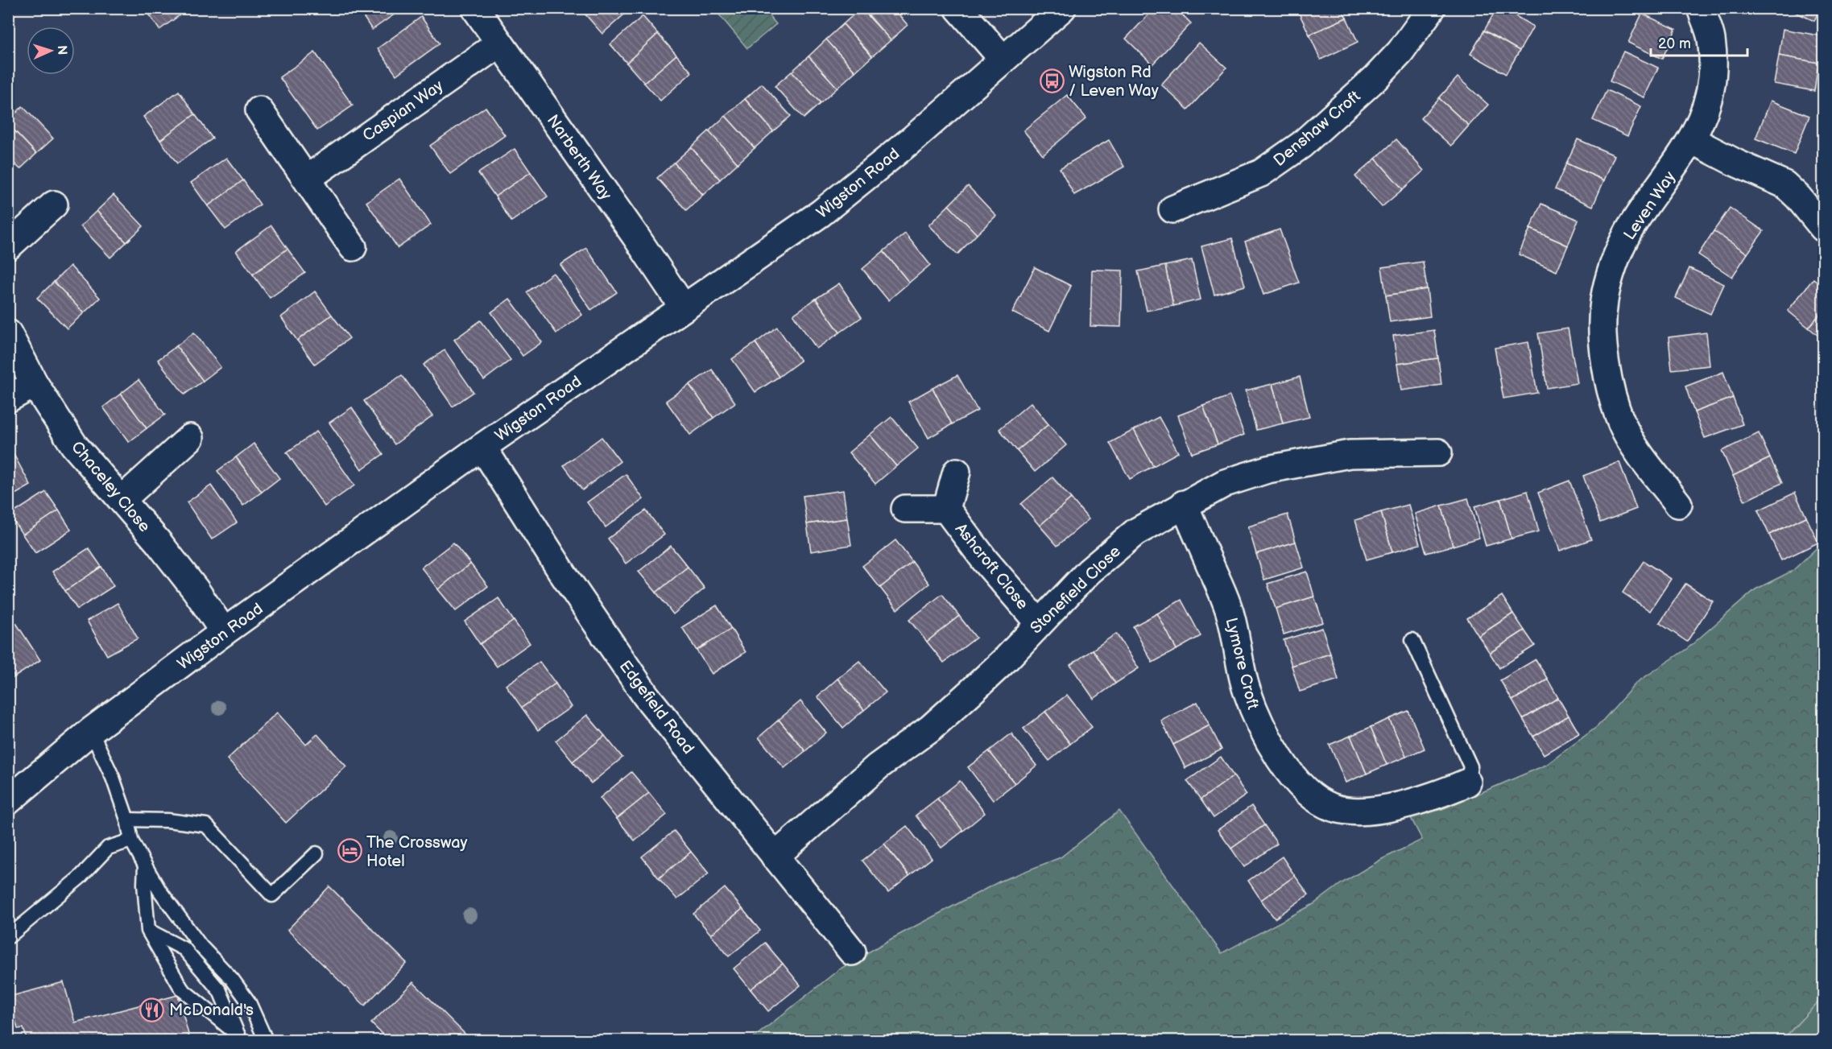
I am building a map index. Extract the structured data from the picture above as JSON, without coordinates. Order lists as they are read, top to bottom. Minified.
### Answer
{"streets":{"street":["Caspian Way","Denshaw Croft","Narberth Way","Wigston Road","Leven Way","Chaceley Close","Ashcroft Close","Stonefield Close","Lymore Croft","Edgefield Road"]},"crossings":[["Caspian Way","Narberth Way"],["Narberth Way","Wigston Road"],["Wigston Road","Chaceley Close"],["Wigston Road","Edgefield Road"],["Ashcroft Close","Stonefield Close"],["Stonefield Close","Lymore Croft"],["Stonefield Close","Edgefield Road"]],"places":{"bus stop":["Wigston Rd / Leven Way"],"hotel":["The Crossway Hotel"],"restaurant":["McDonald's"]},"scale_bar":"20 m","north":"right"}
